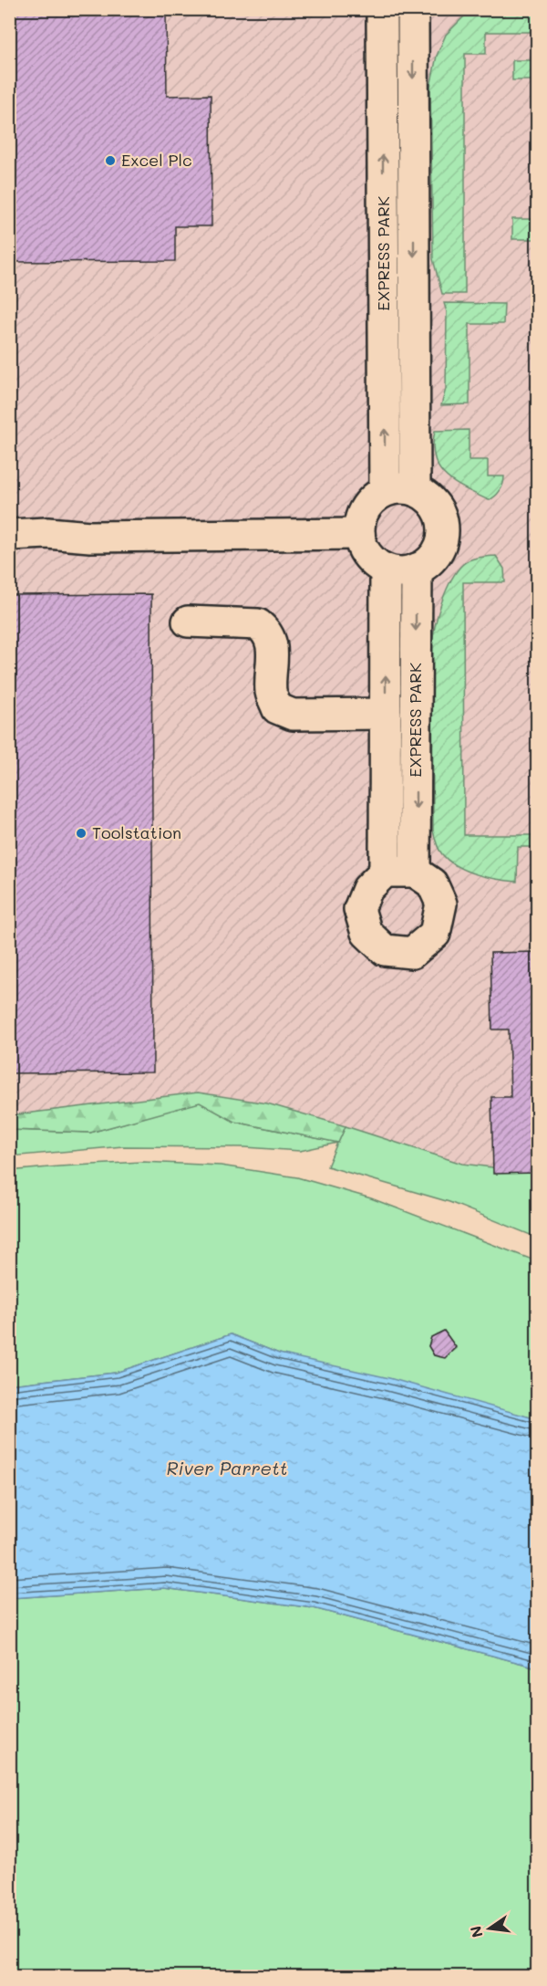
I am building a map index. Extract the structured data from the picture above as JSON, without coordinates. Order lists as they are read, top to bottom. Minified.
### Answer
{"streets":{"street":["EXPRESS PARK"]},"water":["River Parrett"],"places":["Excel Plc","Toolstation"],"north":"left"}
